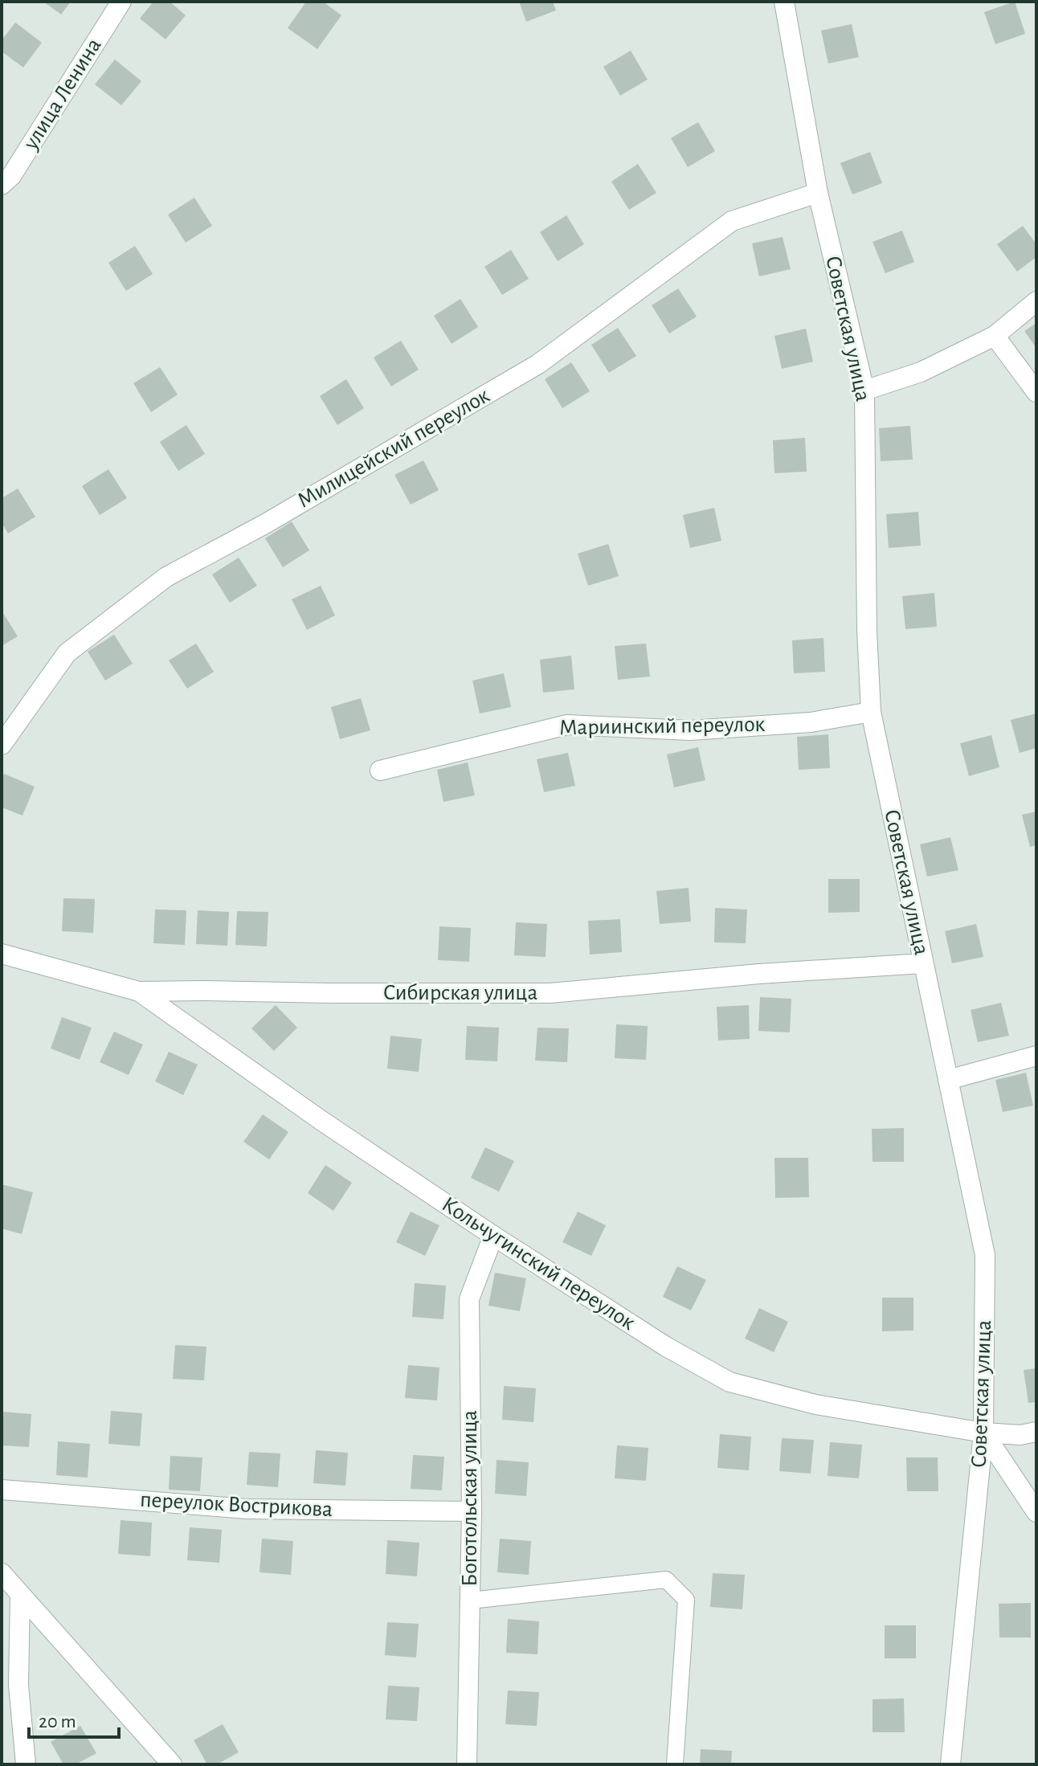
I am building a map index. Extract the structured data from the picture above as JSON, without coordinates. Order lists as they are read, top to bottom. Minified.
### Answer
{"streets":{"street":["улица Ленина","Советская улица","Милицейский переулок","Мариинский переулок","Сибирская улица","Кольчугинский переулок","Боготольская улица","переулок Вострикова"]},"crossings":[["Советская улица","Милицейский переулок"],["Советская улица","Мариинский переулок"],["Советская улица","Сибирская улица"],["Советская улица","Кольчугинский переулок"],["Сибирская улица","Кольчугинский переулок"],["Кольчугинский переулок","Боготольская улица"],["Боготольская улица","переулок Вострикова"]],"scale_bar":"20 m"}
